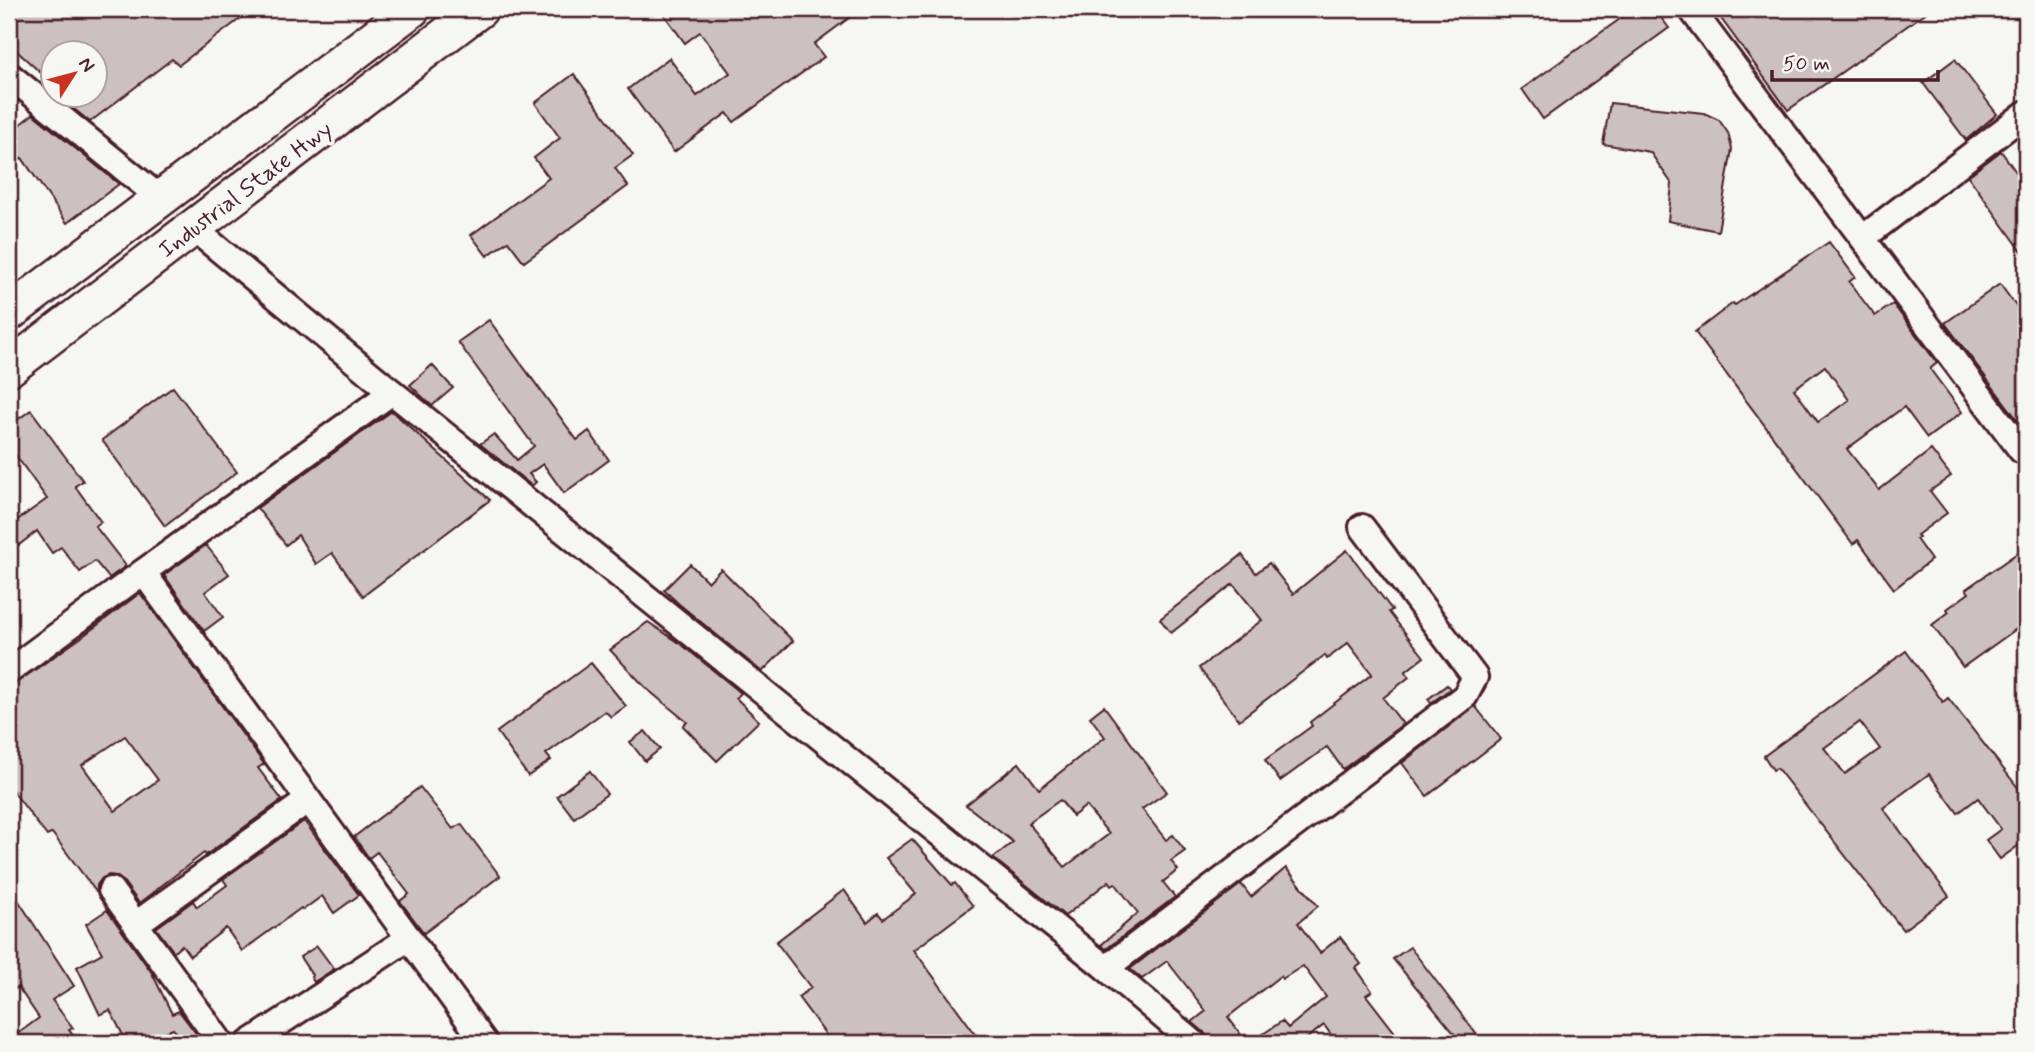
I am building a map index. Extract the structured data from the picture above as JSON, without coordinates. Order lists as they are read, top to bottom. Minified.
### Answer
{"streets":{"main road":["Industrial State Hwy"]},"scale_bar":"50 m","north":"top right"}
